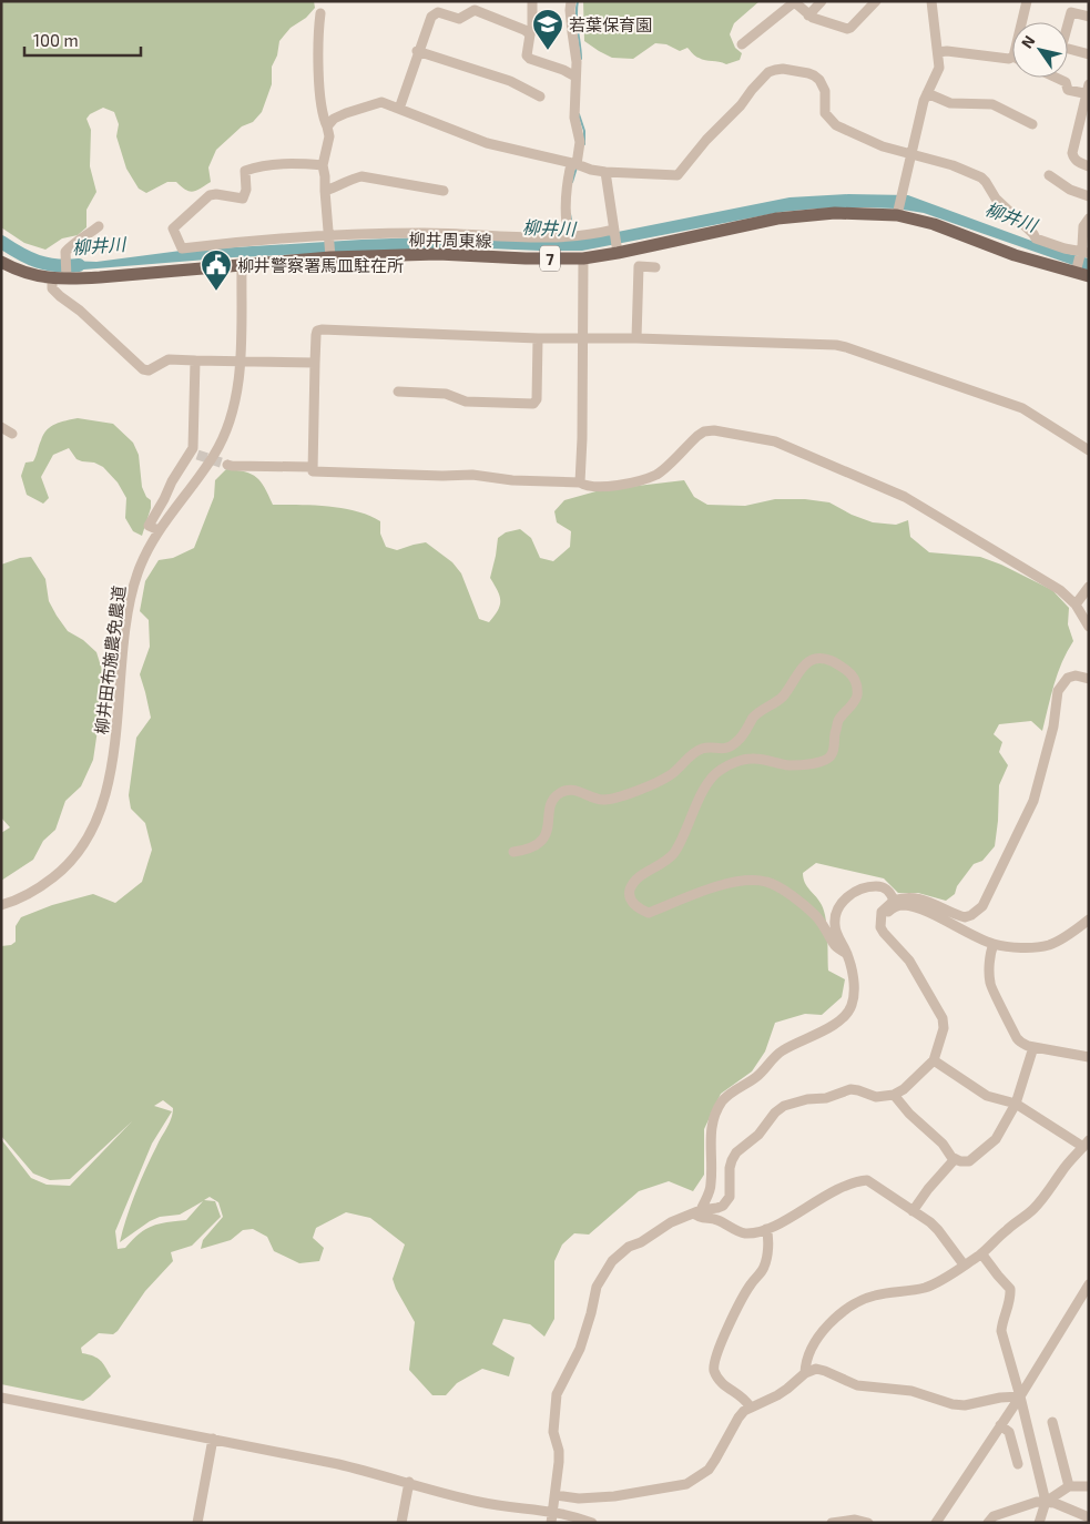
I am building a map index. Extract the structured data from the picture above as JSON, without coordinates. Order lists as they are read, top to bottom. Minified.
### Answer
{"streets":{"main road":["柳井周東線","7"],"street":["柳井田布施農免農道"]},"crossings":[["柳井周東線","柳井田布施農免農道"]],"water":["柳井川"],"places":{"school or university":["若葉保育園"],"public building":["柳井警察署馬皿駐在所"]},"scale_bar":"100 m","north":"top left"}
